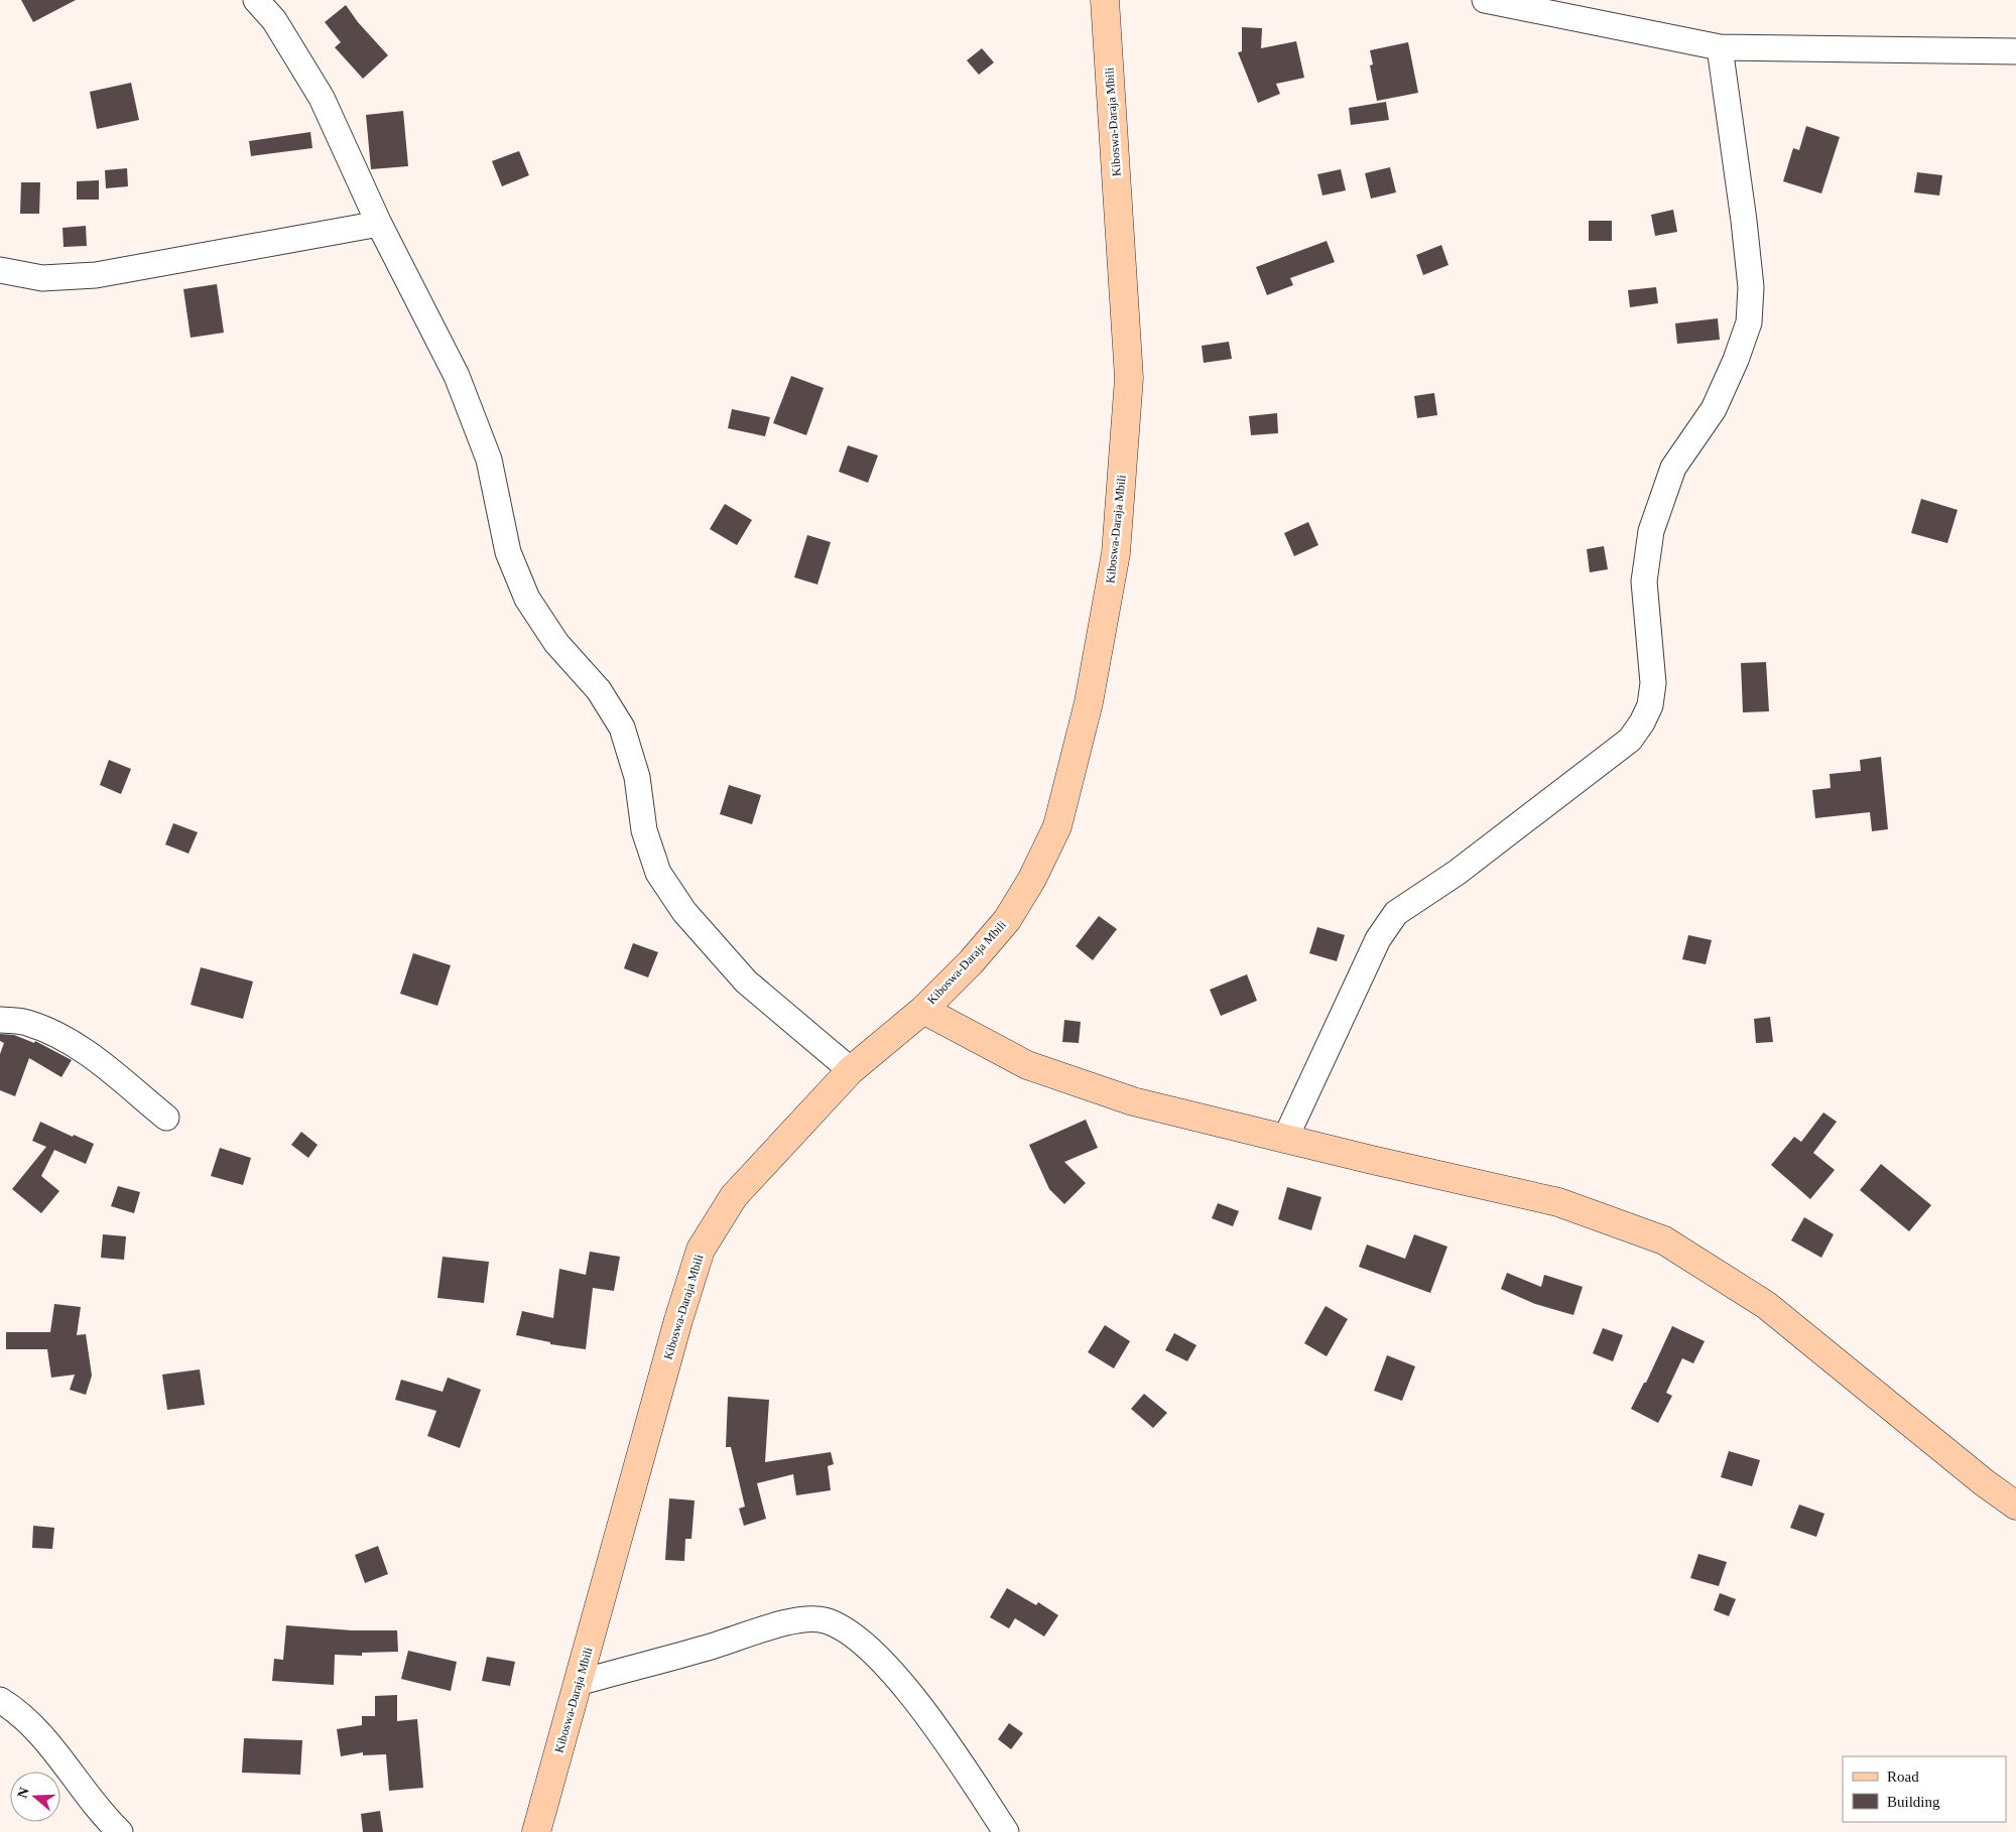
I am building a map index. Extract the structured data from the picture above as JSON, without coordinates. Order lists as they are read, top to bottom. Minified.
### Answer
{"streets":{"main road":["Kiboswa-Daraja Mbili"]},"legend":["Road","Building"],"north":"left"}
